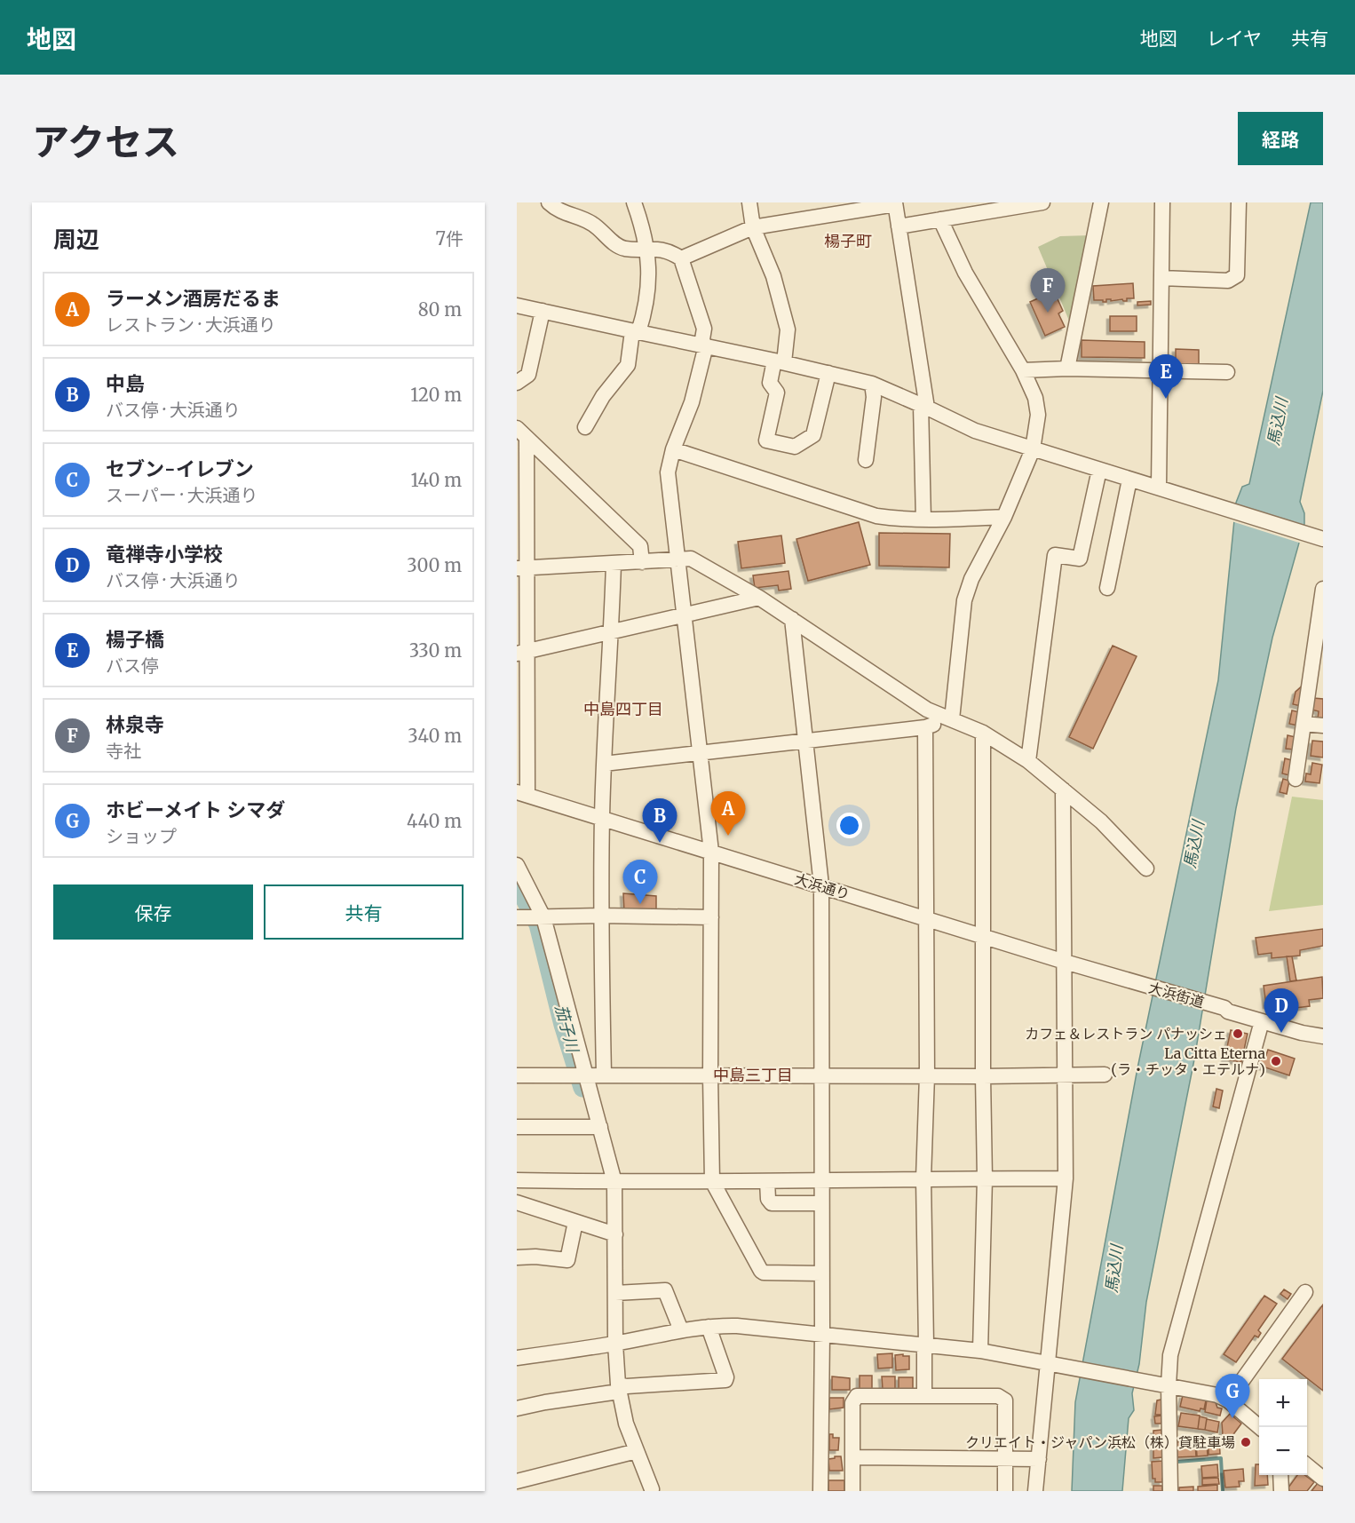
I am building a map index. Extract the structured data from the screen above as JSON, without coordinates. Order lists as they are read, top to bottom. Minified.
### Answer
{"streets":{"street":["大浜通り","大浜街道"]},"crossings":[["大浜通り","大浜街道"]],"districts":["楊子町","中島四丁目","中島三丁目"],"water":["馬込川","茄子川"],"places":["カフェ＆レストラン パナッシェ","La Citta Eterna (ラ・チッタ・エテルナ)","クリエイト・ジャパン浜松（株）貸駐車場"],"page":{"header":"地図","nav":["地図","レイヤ","共有"],"title":"アクセス","buttons":["経路",["保存","共有"]],"heading":["周辺","7件"],"pins":["F","E","A","B","C","D","G"],"list":[{"mark":"A","name":"ラーメン酒房だるま","note":"レストラン · 大浜通り","value":"80 m"},{"mark":"B","name":"中島","note":"バス停 · 大浜通り","value":"120 m"},{"mark":"C","name":"セブン-イレブン","note":"スーパー · 大浜通り","value":"140 m"},{"mark":"D","name":"竜禅寺小学校","note":"バス停 · 大浜通り","value":"300 m"},{"mark":"E","name":"楊子橋","note":"バス停","value":"330 m"},{"mark":"F","name":"林泉寺","note":"寺社","value":"340 m"},{"mark":"G","name":"ホビーメイト シマダ","note":"ショップ","value":"440 m"}],"map_buttons":["+","−"]}}
